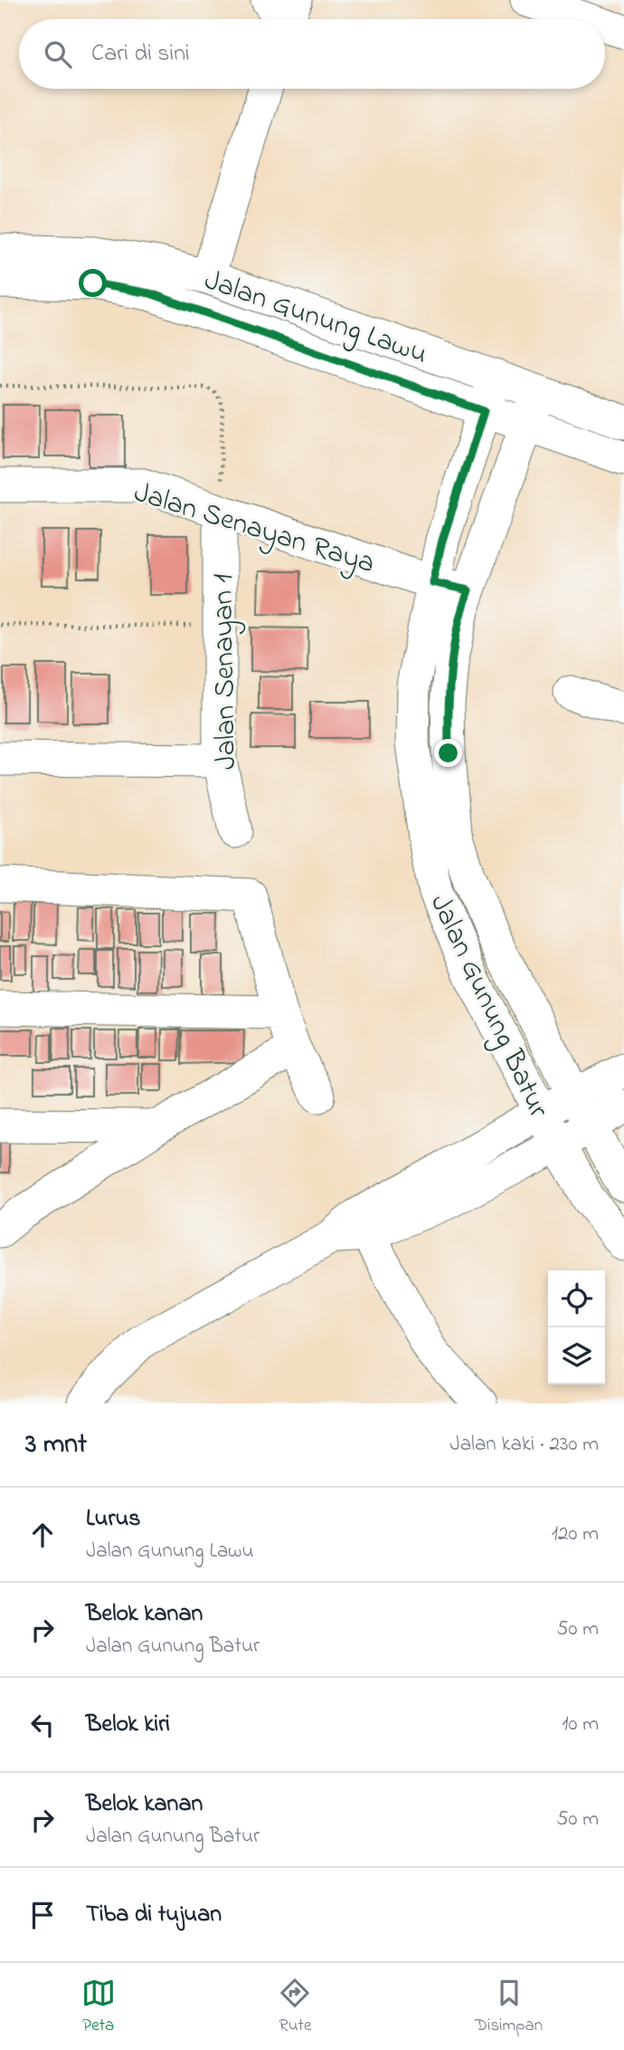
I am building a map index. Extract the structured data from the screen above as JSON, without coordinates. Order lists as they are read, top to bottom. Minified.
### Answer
{"streets":{"street":["Jalan Gunung Lawu","Jalan Senayan Raya","Jalan Senayan 1","Jalan Gunung Batur"]},"crossings":[["Jalan Gunung Lawu","Jalan Gunung Batur"],["Jalan Senayan Raya","Jalan Senayan 1"],["Jalan Senayan Raya","Jalan Gunung Batur"]],"page":{"search":"Cari di sini","heading":["3 mnt","Jalan kaki · 230 m"],"list":[["Lurus","Jalan Gunung Lawu","120 m"],["Belok kanan","Jalan Gunung Batur","50 m"],["Belok kiri","10 m"],["Belok kanan","Jalan Gunung Batur","50 m"],"Tiba di tujuan"],"nav":["Peta","Rute","Disimpan"]}}
